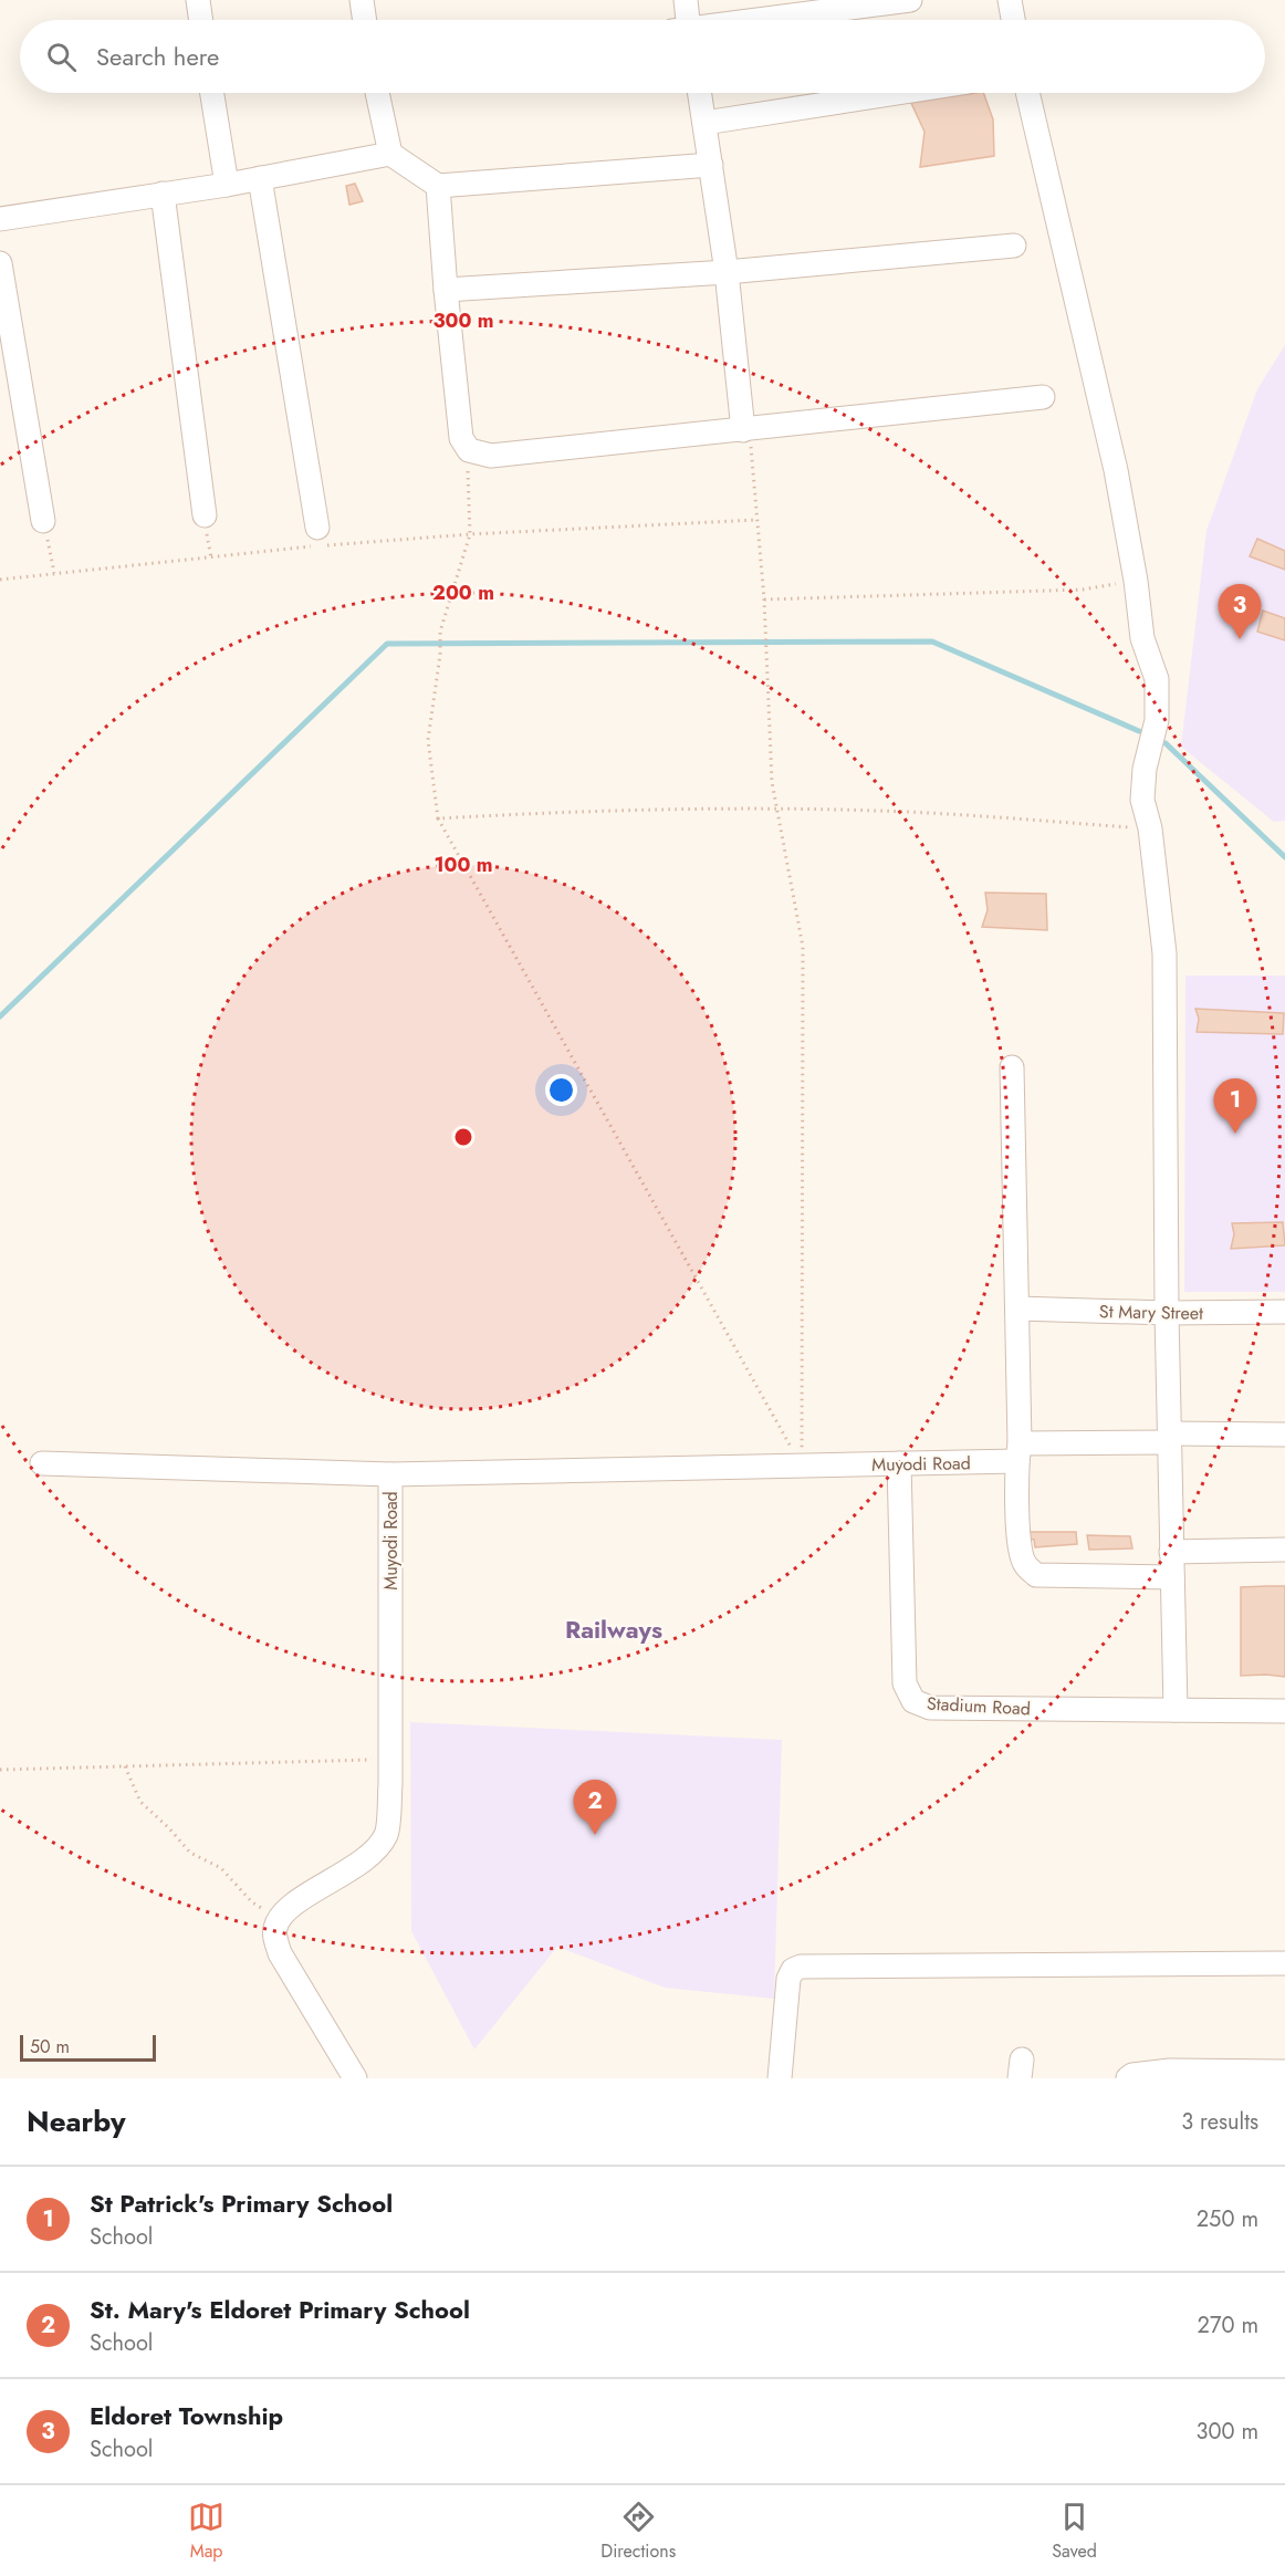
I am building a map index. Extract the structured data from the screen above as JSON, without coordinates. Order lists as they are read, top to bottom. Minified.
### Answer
{"streets":{"street":["St Mary Street","Muyodi Road","Stadium Road"]},"crossings":[["Muyodi Road","Stadium Road"]],"districts":["Railways"],"scale_bar":"50 m","page":{"search":"Search here","pins":["3","1","2"],"scale":"50 m","heading":["Nearby","3 results"],"list":[{"mark":"1","name":"St Patrick's Primary School","note":"School","value":"250 m"},{"mark":"2","name":"St. Mary's Eldoret Primary School","note":"School","value":"270 m"},{"mark":"3","name":"Eldoret Township","note":"School","value":"300 m"}],"nav":["Map","Directions","Saved"]},"rings":["300 m","200 m","100 m"]}
